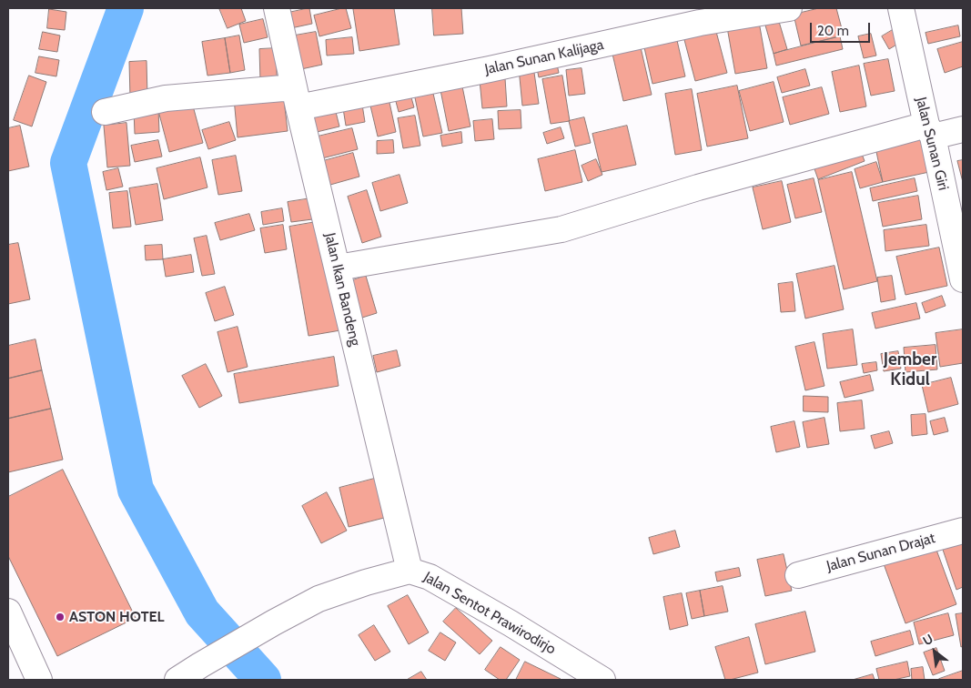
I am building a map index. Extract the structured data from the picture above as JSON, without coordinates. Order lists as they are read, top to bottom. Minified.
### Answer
{"streets":{"street":["Jalan Sunan Kalijaga","Jalan Sunan Giri","Jalan Ikan Bandeng","Jalan Sunan Drajat","Jalan Sentot Prawirodirjo"]},"crossings":[["Jalan Sunan Kalijaga","Jalan Ikan Bandeng"],["Jalan Ikan Bandeng","Jalan Sentot Prawirodirjo"]],"districts":["Jember Kidul"],"places":["ASTON HOTEL"],"scale_bar":"20 m","north":"top left"}
